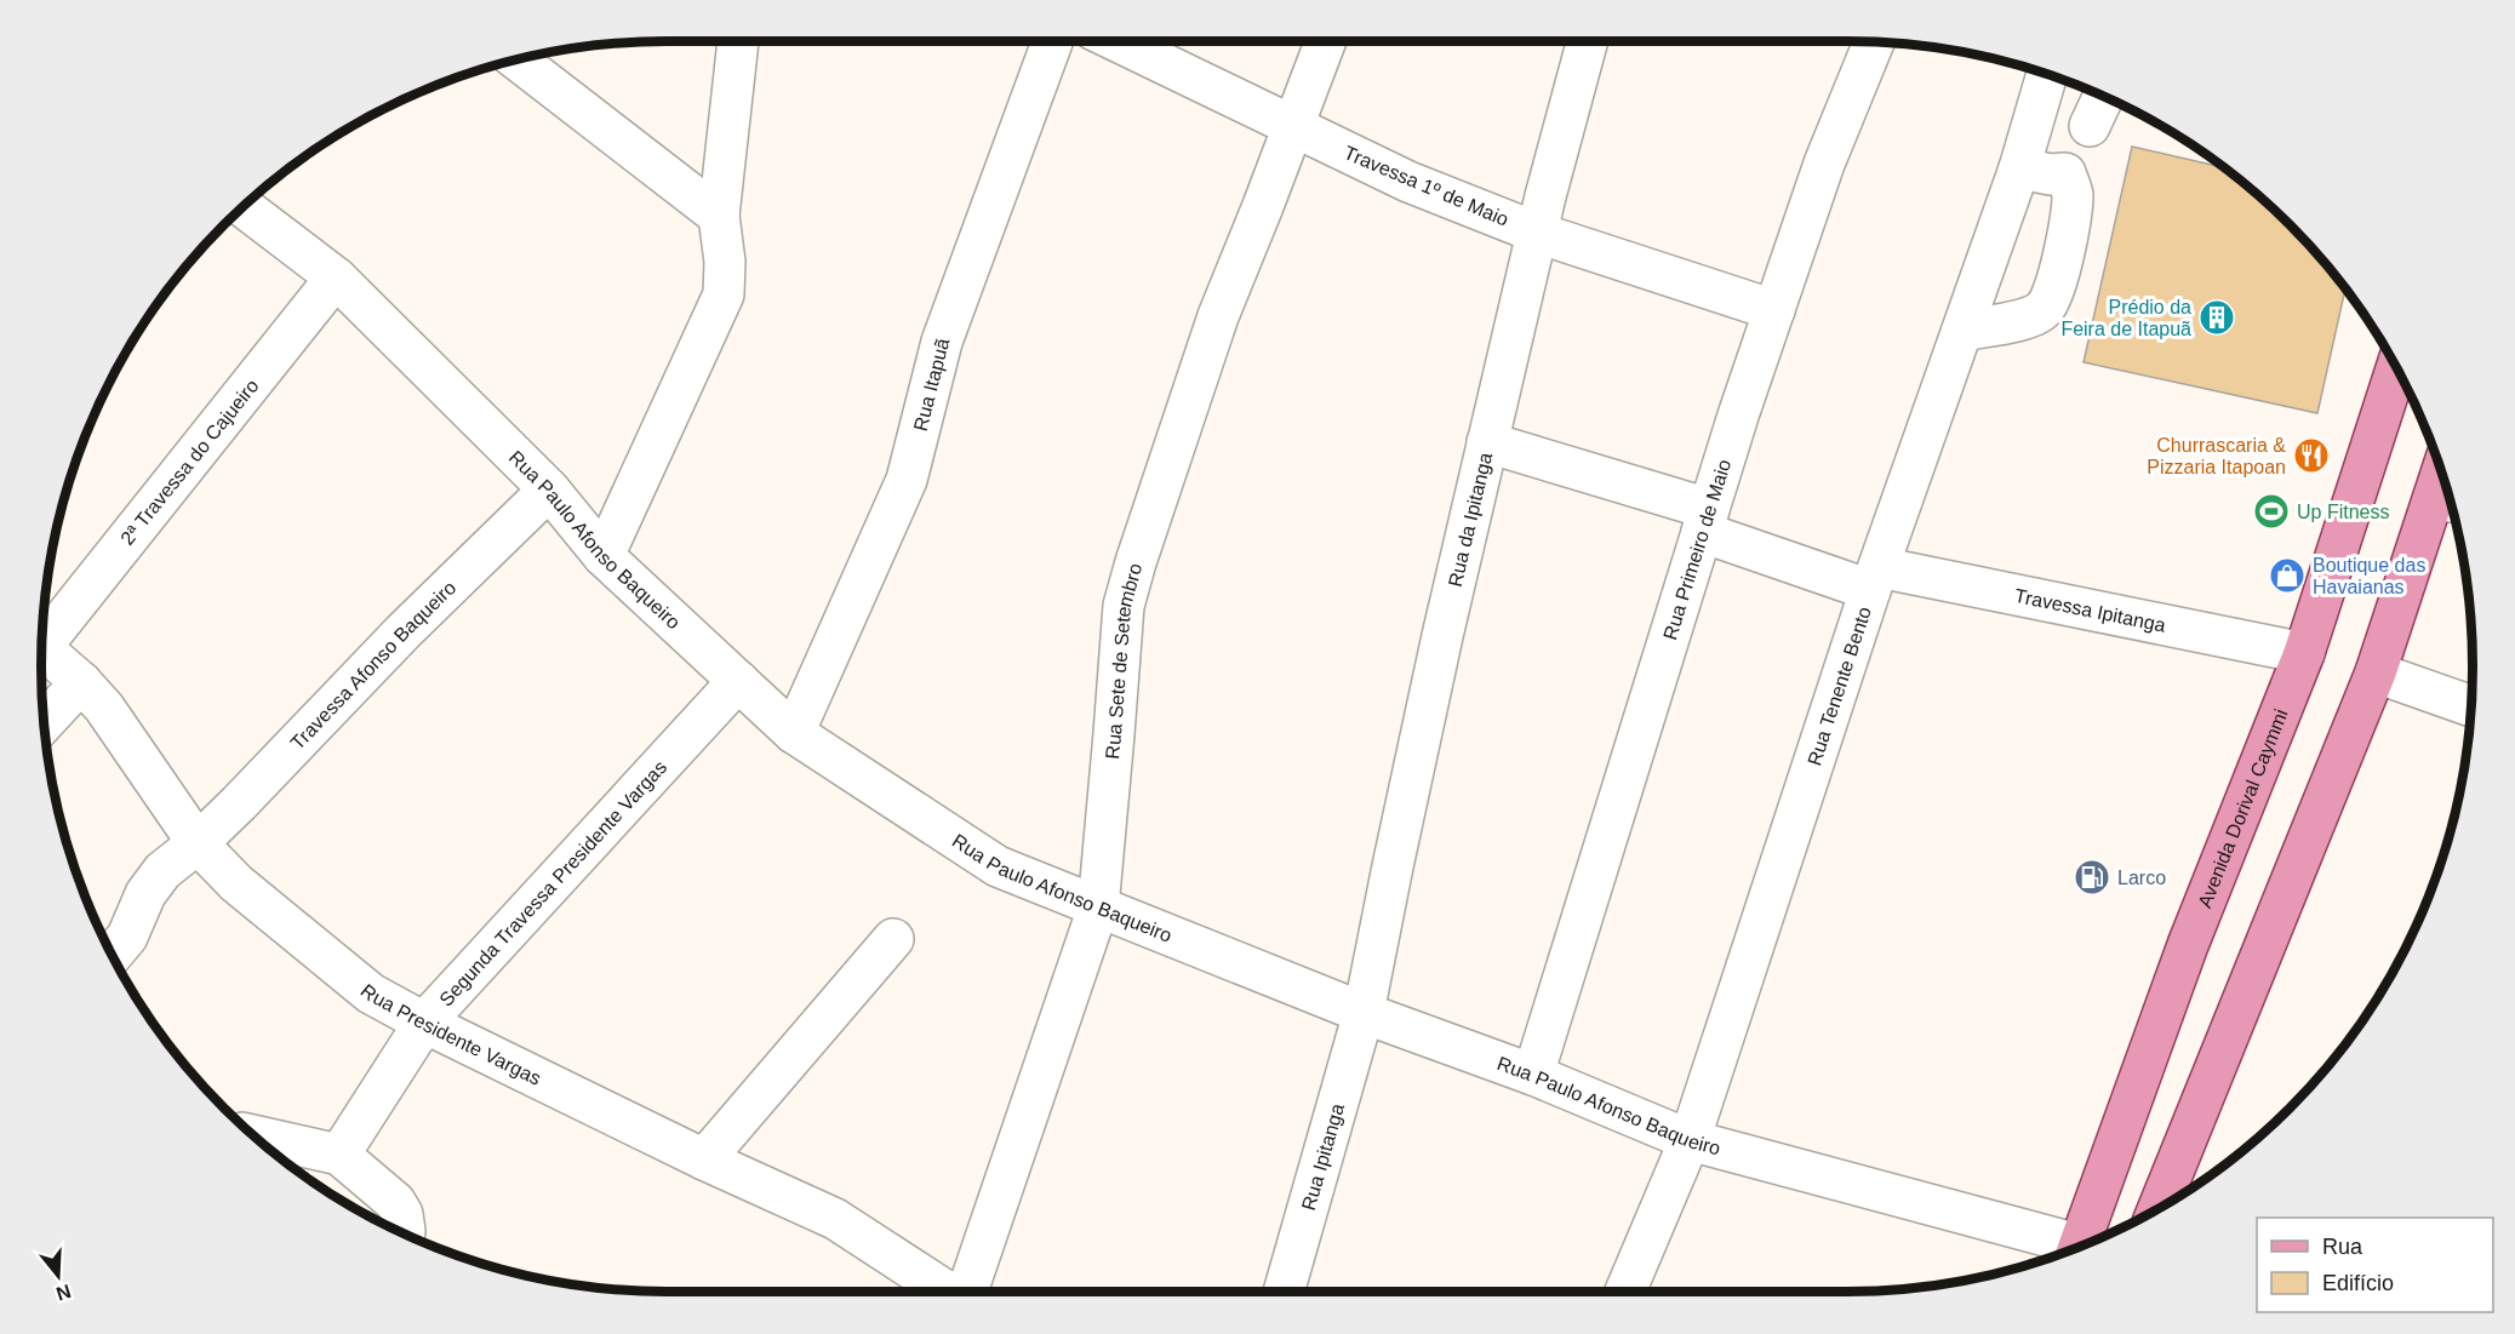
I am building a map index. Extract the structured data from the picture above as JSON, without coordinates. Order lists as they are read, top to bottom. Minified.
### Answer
{"streets":{"main road":["Avenida Dorival Caymmi"],"street":["Travessa 1º de Maio","Rua Itapuã","2ª Travessa do Cajueiro","Rua da Ipitanga","Rua Paulo Afonso Baqueiro","Rua Primeiro de Maio","Travessa Ipitanga","Rua Sete de Setembro","Travessa Afonso Baqueiro","Rua Tenente Bento","Segunda Travessa Presidente Vargas","Rua Presidente Vargas","Rua Ipitanga"]},"crossings":[["Travessa 1º de Maio","Rua da Ipitanga"],["Travessa 1º de Maio","Rua Primeiro de Maio"],["Travessa 1º de Maio","Rua Sete de Setembro"],["Rua Itapuã","Rua Paulo Afonso Baqueiro"],["2ª Travessa do Cajueiro","Rua Paulo Afonso Baqueiro"],["Rua da Ipitanga","Rua Paulo Afonso Baqueiro"],["Rua da Ipitanga","Travessa Ipitanga"],["Rua da Ipitanga","Rua Ipitanga"],["Rua Paulo Afonso Baqueiro","Rua Primeiro de Maio"],["Rua Paulo Afonso Baqueiro","Rua Sete de Setembro"],["Rua Paulo Afonso Baqueiro","Travessa Afonso Baqueiro"],["Rua Paulo Afonso Baqueiro","Rua Tenente Bento"],["Rua Paulo Afonso Baqueiro","Segunda Travessa Presidente Vargas"],["Rua Paulo Afonso Baqueiro","Rua Ipitanga"],["Rua Primeiro de Maio","Travessa Ipitanga"],["Travessa Ipitanga","Rua Tenente Bento"],["Travessa Ipitanga","Avenida Dorival Caymmi"],["Travessa Afonso Baqueiro","Rua Presidente Vargas"],["Segunda Travessa Presidente Vargas","Rua Presidente Vargas"]],"places":{"building":["Prédio da Feira de Itapuã"],"restaurant":["Churrascaria & Pizzaria Itapoan"],"sports":["Up Fitness"],"shop":["Boutique das Havaianas"],"fuel station":["Larco"]},"legend":["Rua","Edifício"],"north":"bottom"}
